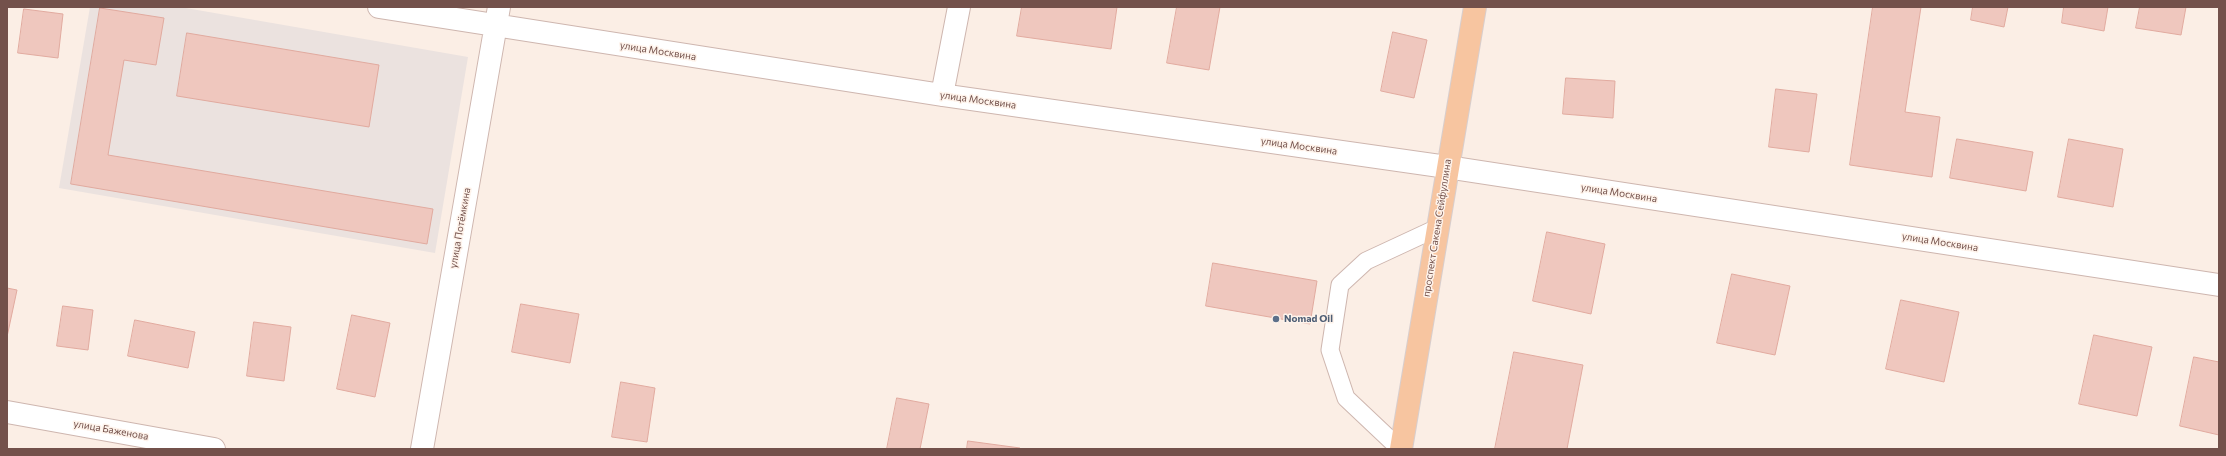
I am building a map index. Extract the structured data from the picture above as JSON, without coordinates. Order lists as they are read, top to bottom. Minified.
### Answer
{"streets":{"main road":["проспект Сакена Сейфуллина"],"street":["улица Москвина","улица Потёмкина","улица Баженова"]},"crossings":[["улица Москвина","улица Потёмкина"],["улица Москвина","проспект Сакена Сейфуллина"]],"places":["Nomad Oil"]}
